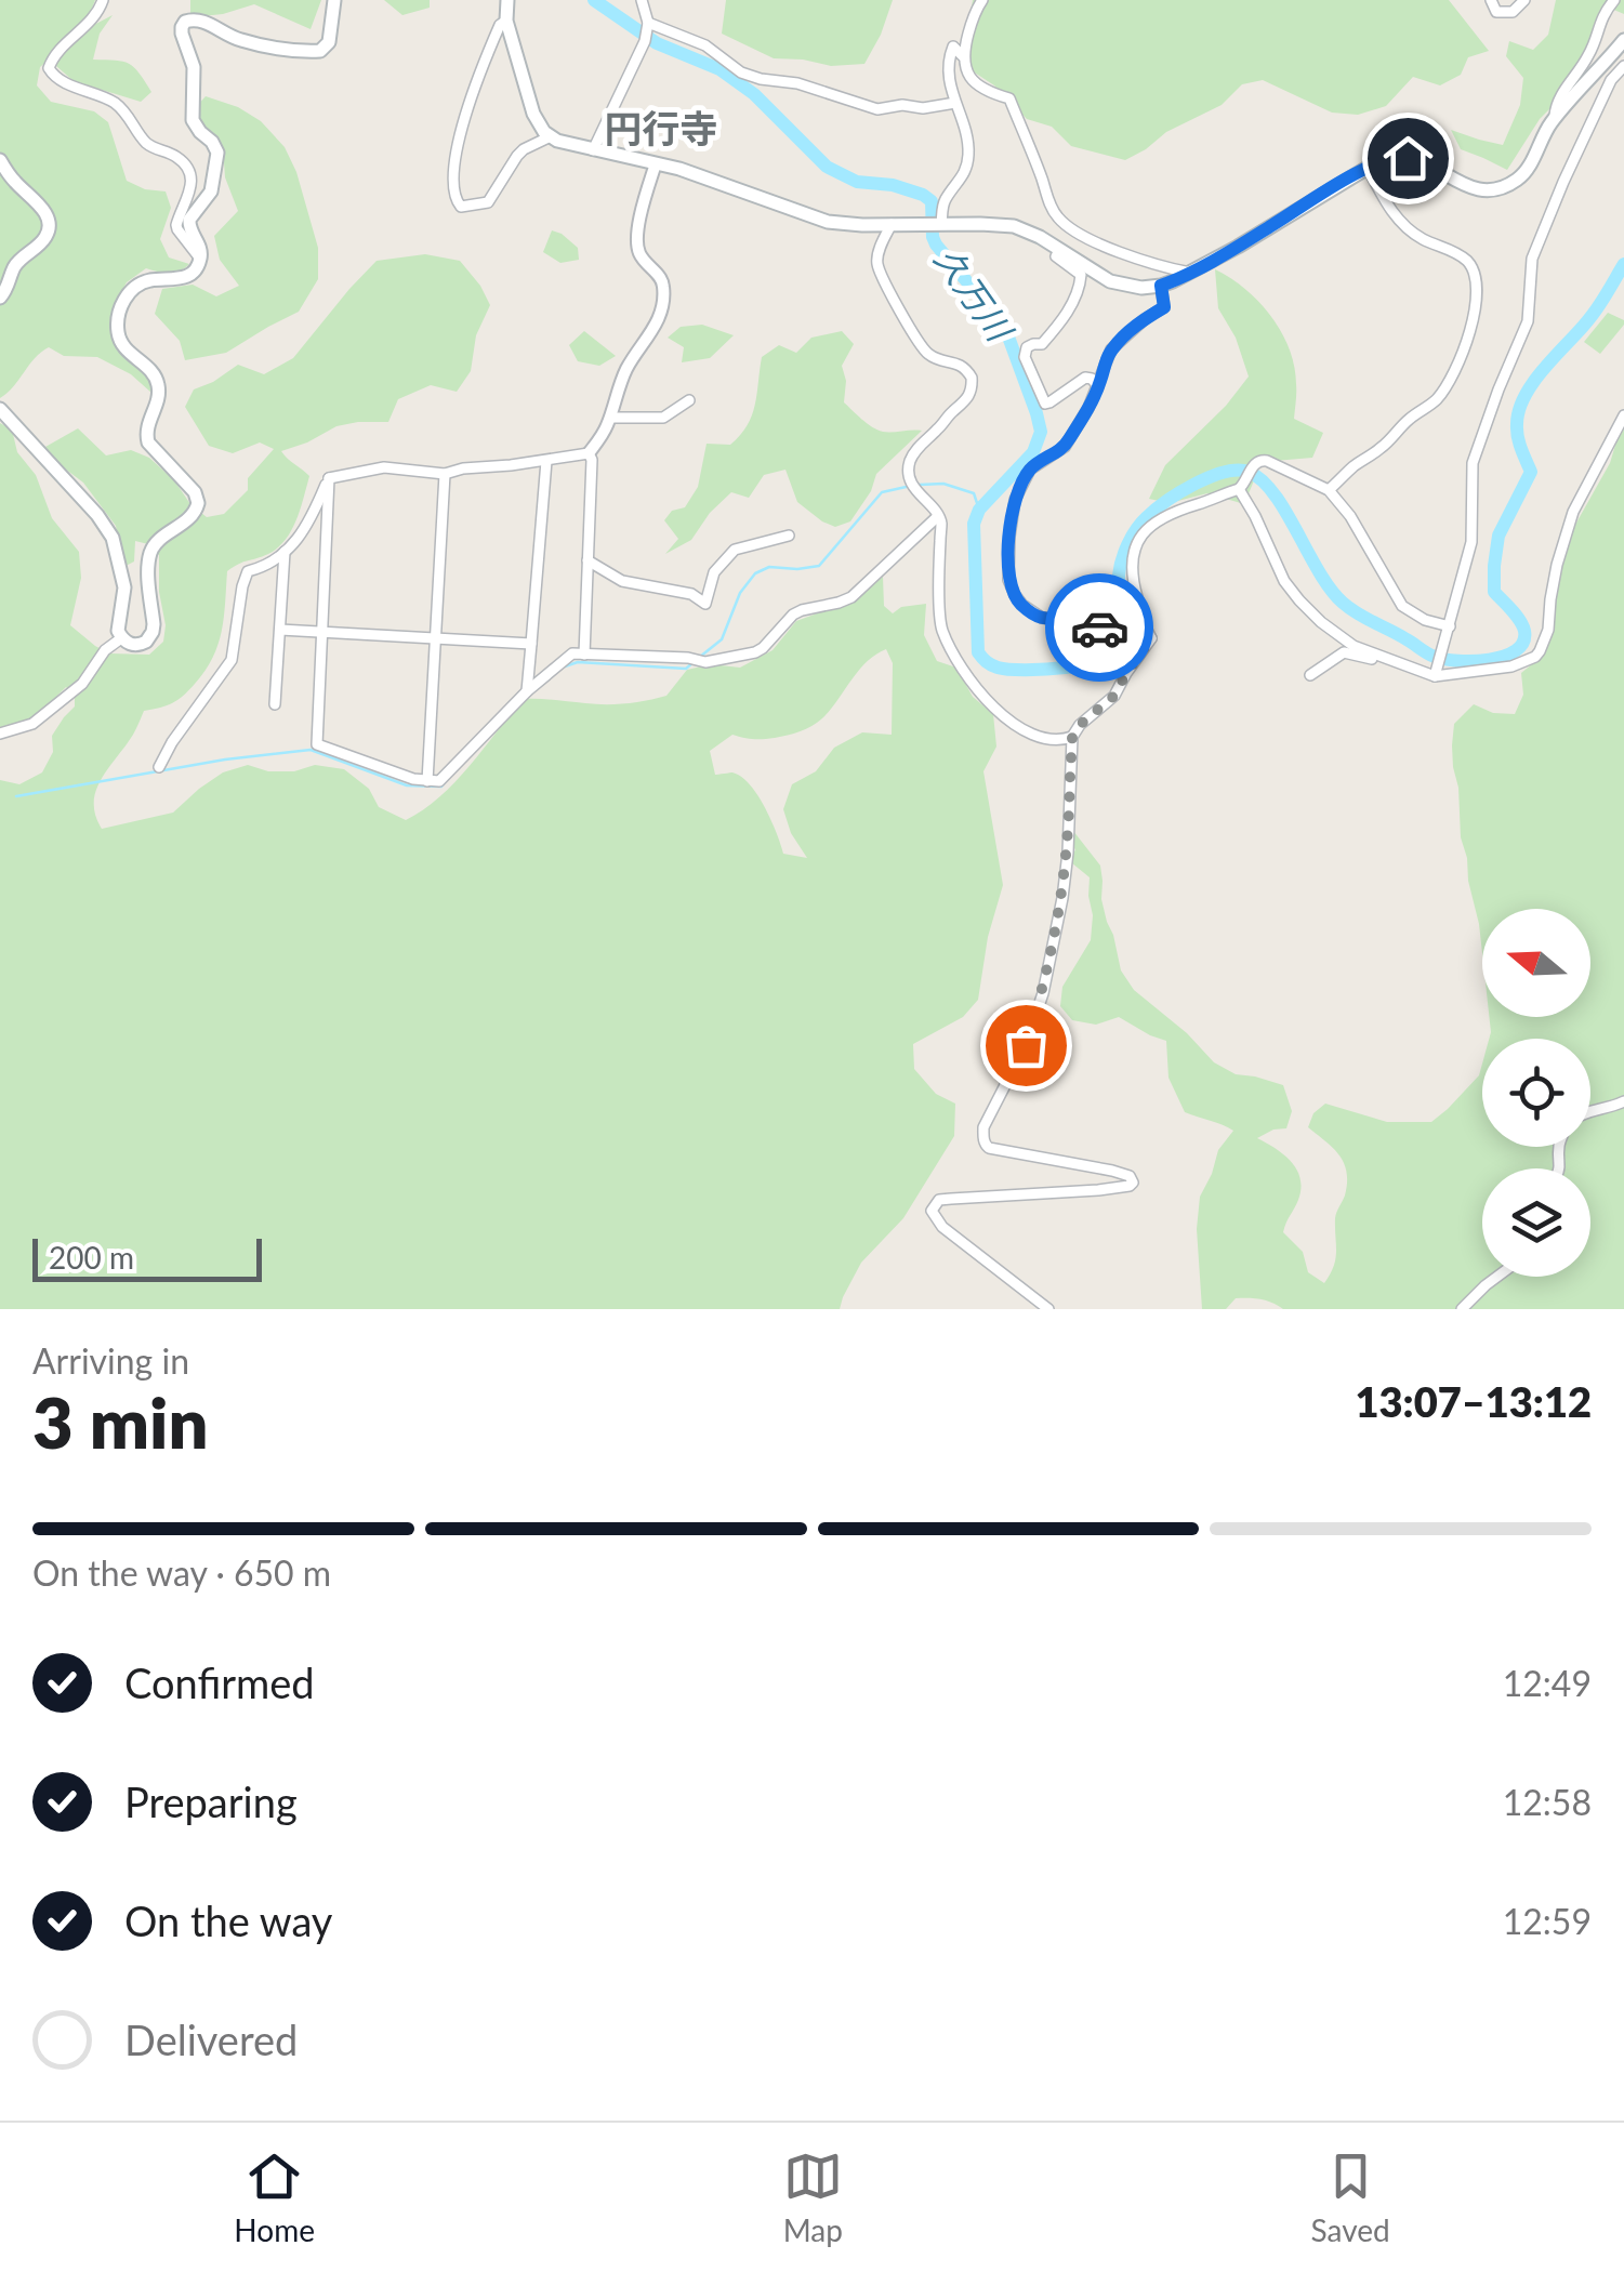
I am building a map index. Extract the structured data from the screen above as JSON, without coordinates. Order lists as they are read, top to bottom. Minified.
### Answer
{"districts":["円行寺"],"water":["久万川"],"scale_bar":"200 m","north":"left","page":{"scale":"200 m","heading":["3 min","Arriving in","13:07–13:12"],"bar":"On the way · 650 m","list":[["Confirmed","12:49"],["Preparing","12:58"],["On the way","12:59"],"Delivered"],"tabs":["Home","Map","Saved"]}}
